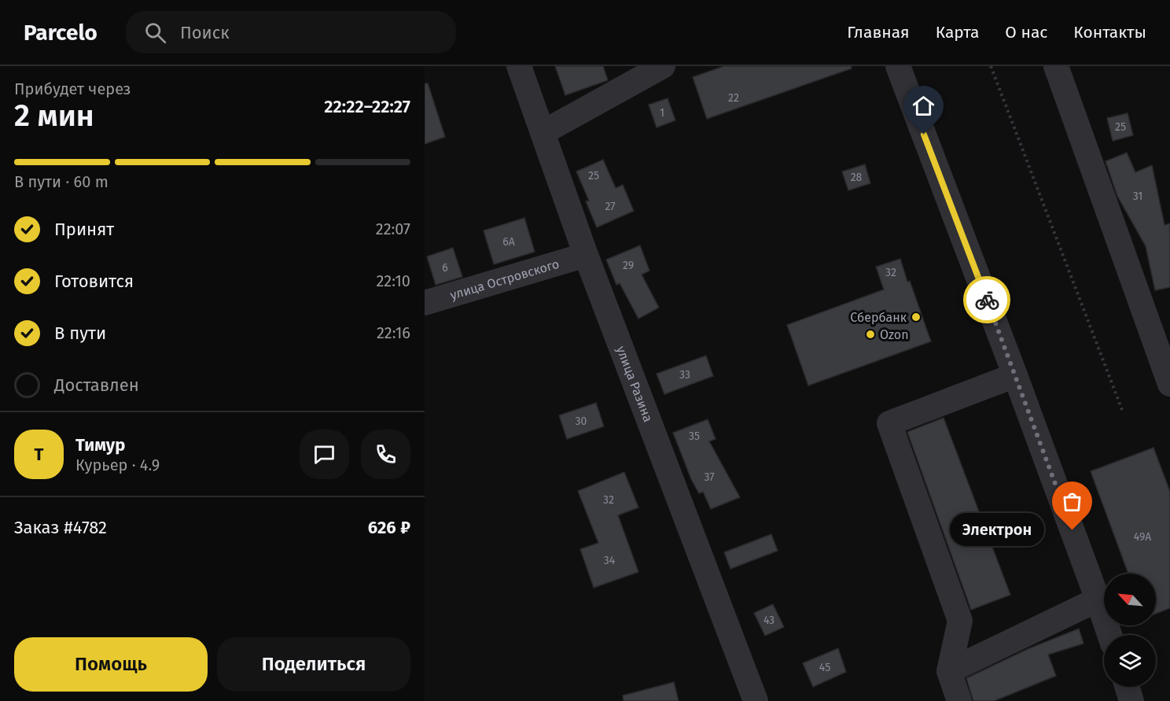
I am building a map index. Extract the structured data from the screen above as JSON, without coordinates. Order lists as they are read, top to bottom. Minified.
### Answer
{"streets":{"street":["улица Островского","улица Разина"]},"crossings":[["улица Островского","улица Разина"]],"places":["Сбербанк","Ozon","Электрон"],"house_numbers":["22","1","25","25","28","31","27","6А","29","6","32","33","30","35","37","32","49А","34","43","45"],"north":"top left","page":{"header":"Parcelo","search":"Поиск","nav":["Главная","Карта","О нас","Контакты"],"heading":["2 мин","Прибудет через","22:22–22:27"],"panel":["Тимур","Курьер · 4.9","Заказ #4782","626 ₽"],"bar":"В пути · 60 m","list":[["Принят","22:07"],["Готовится","22:10"],["В пути","22:16"],"Доставлен"],"round":"Т","bubble":"Электрон","buttons":["Помощь","Поделиться"]}}
